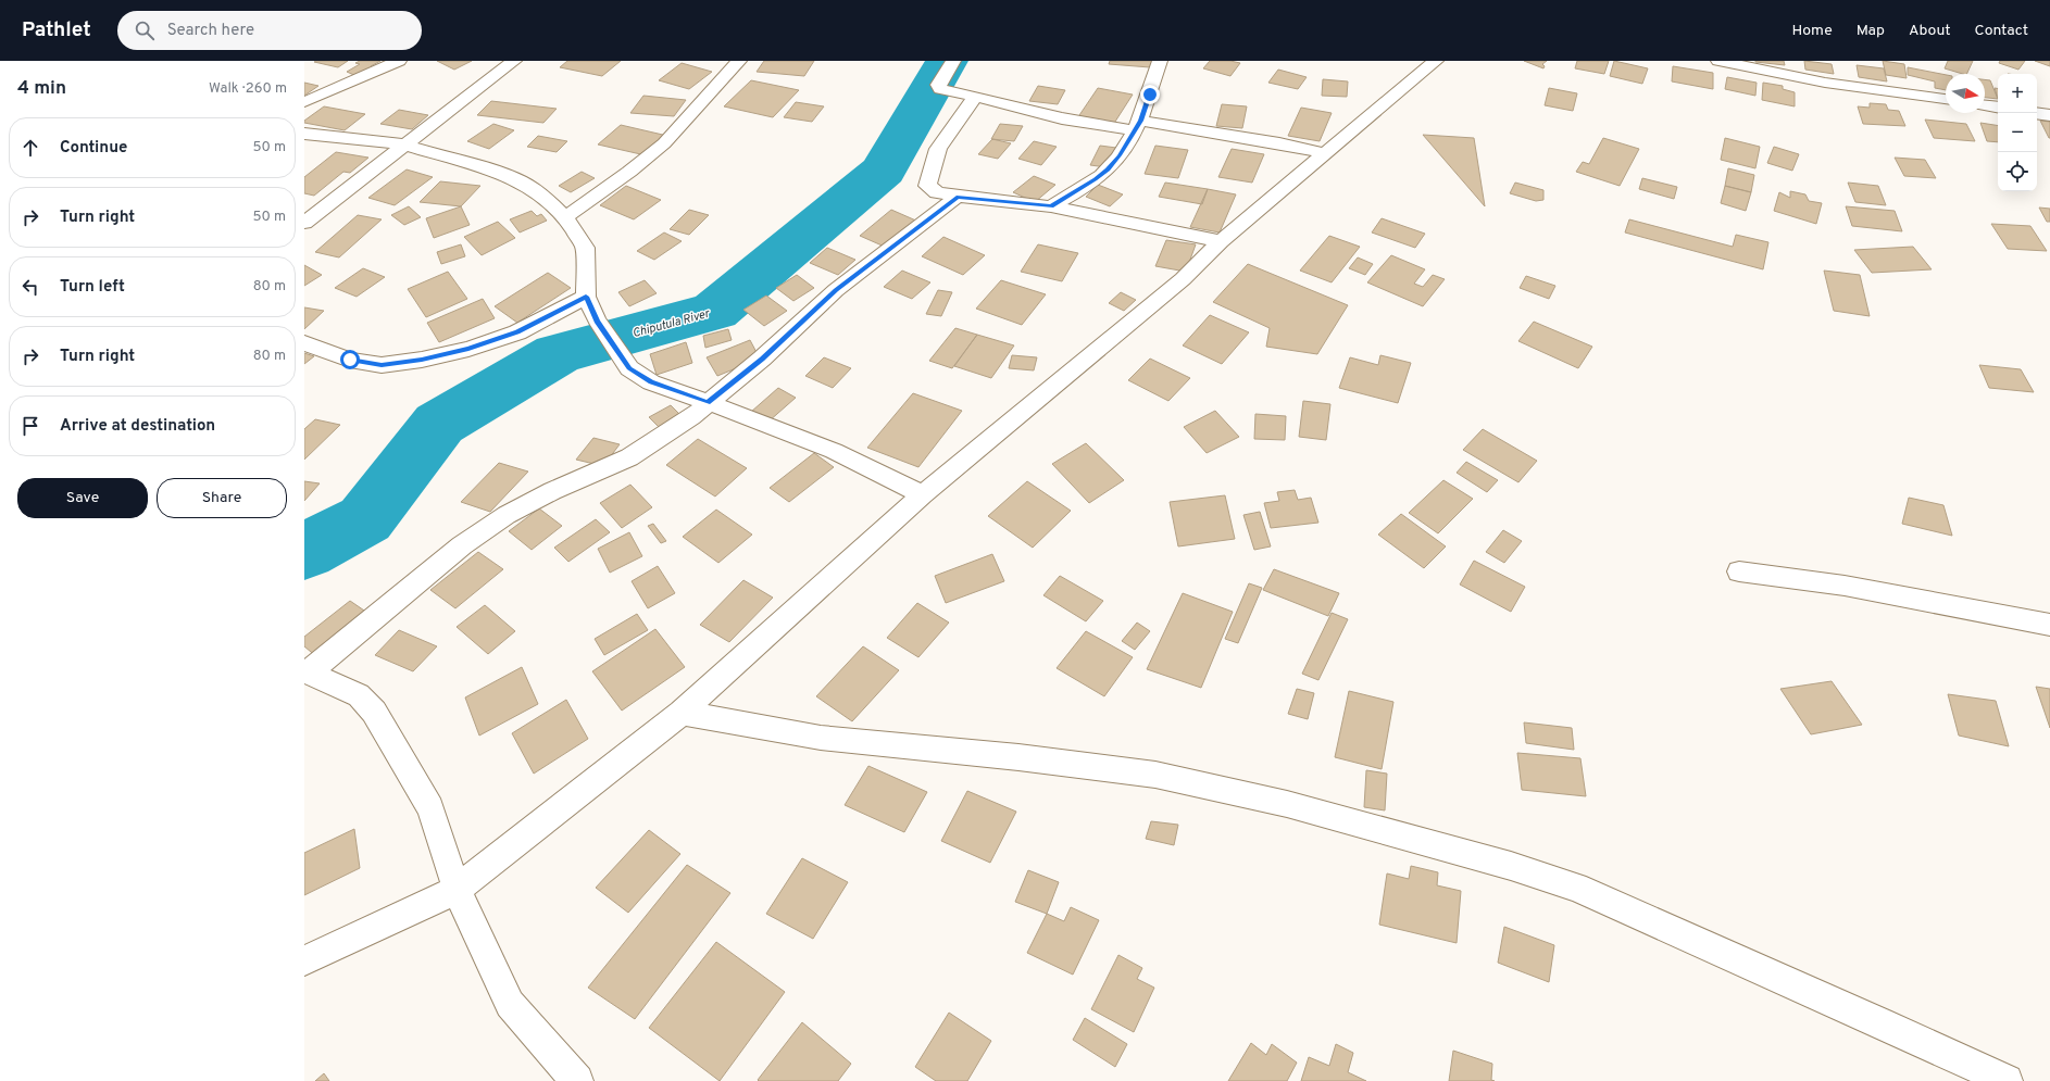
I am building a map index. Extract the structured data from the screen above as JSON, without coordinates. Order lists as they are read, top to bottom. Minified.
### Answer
{"water":["Chiputula River"],"north":"right","page":{"header":"Pathlet","search":"Search here","nav":["Home","Map","About","Contact"],"heading":["4 min","Walk · 260 m"],"map_buttons":["+","−"],"list":[["Continue","50 m"],["Turn right","50 m"],["Turn left","80 m"],["Turn right","80 m"],"Arrive at destination"],"buttons":["Save","Share"]}}
